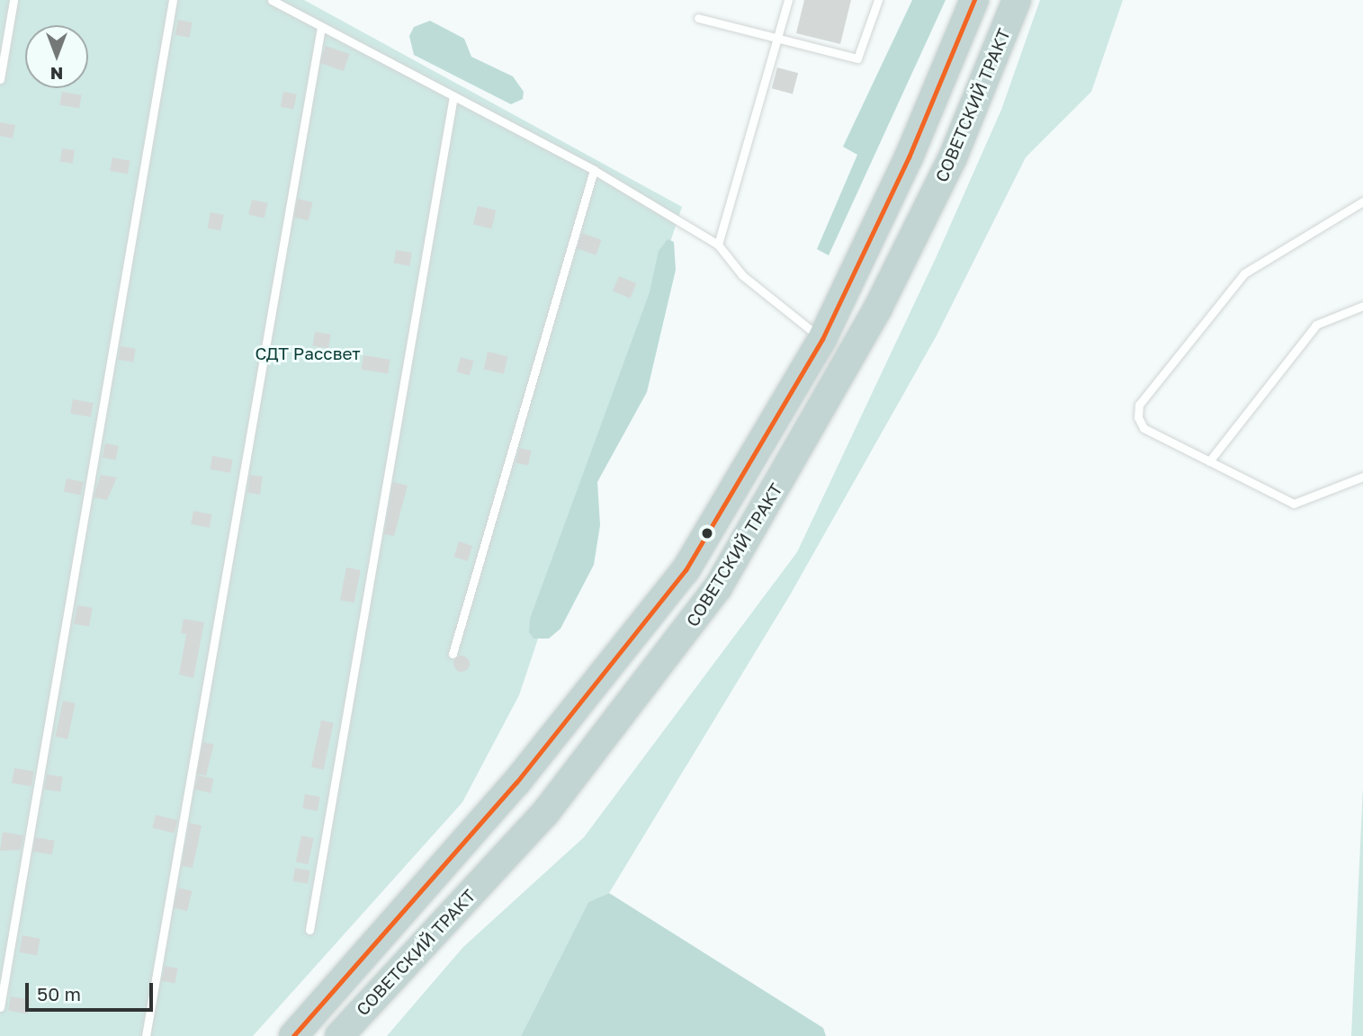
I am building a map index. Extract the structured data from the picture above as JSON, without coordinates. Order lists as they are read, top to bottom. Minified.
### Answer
{"streets":{"highway":["СОВЕТСКИЙ ТРАКТ"]},"parks":["СДТ Рассвет"],"scale_bar":"50 m","north":"bottom"}
